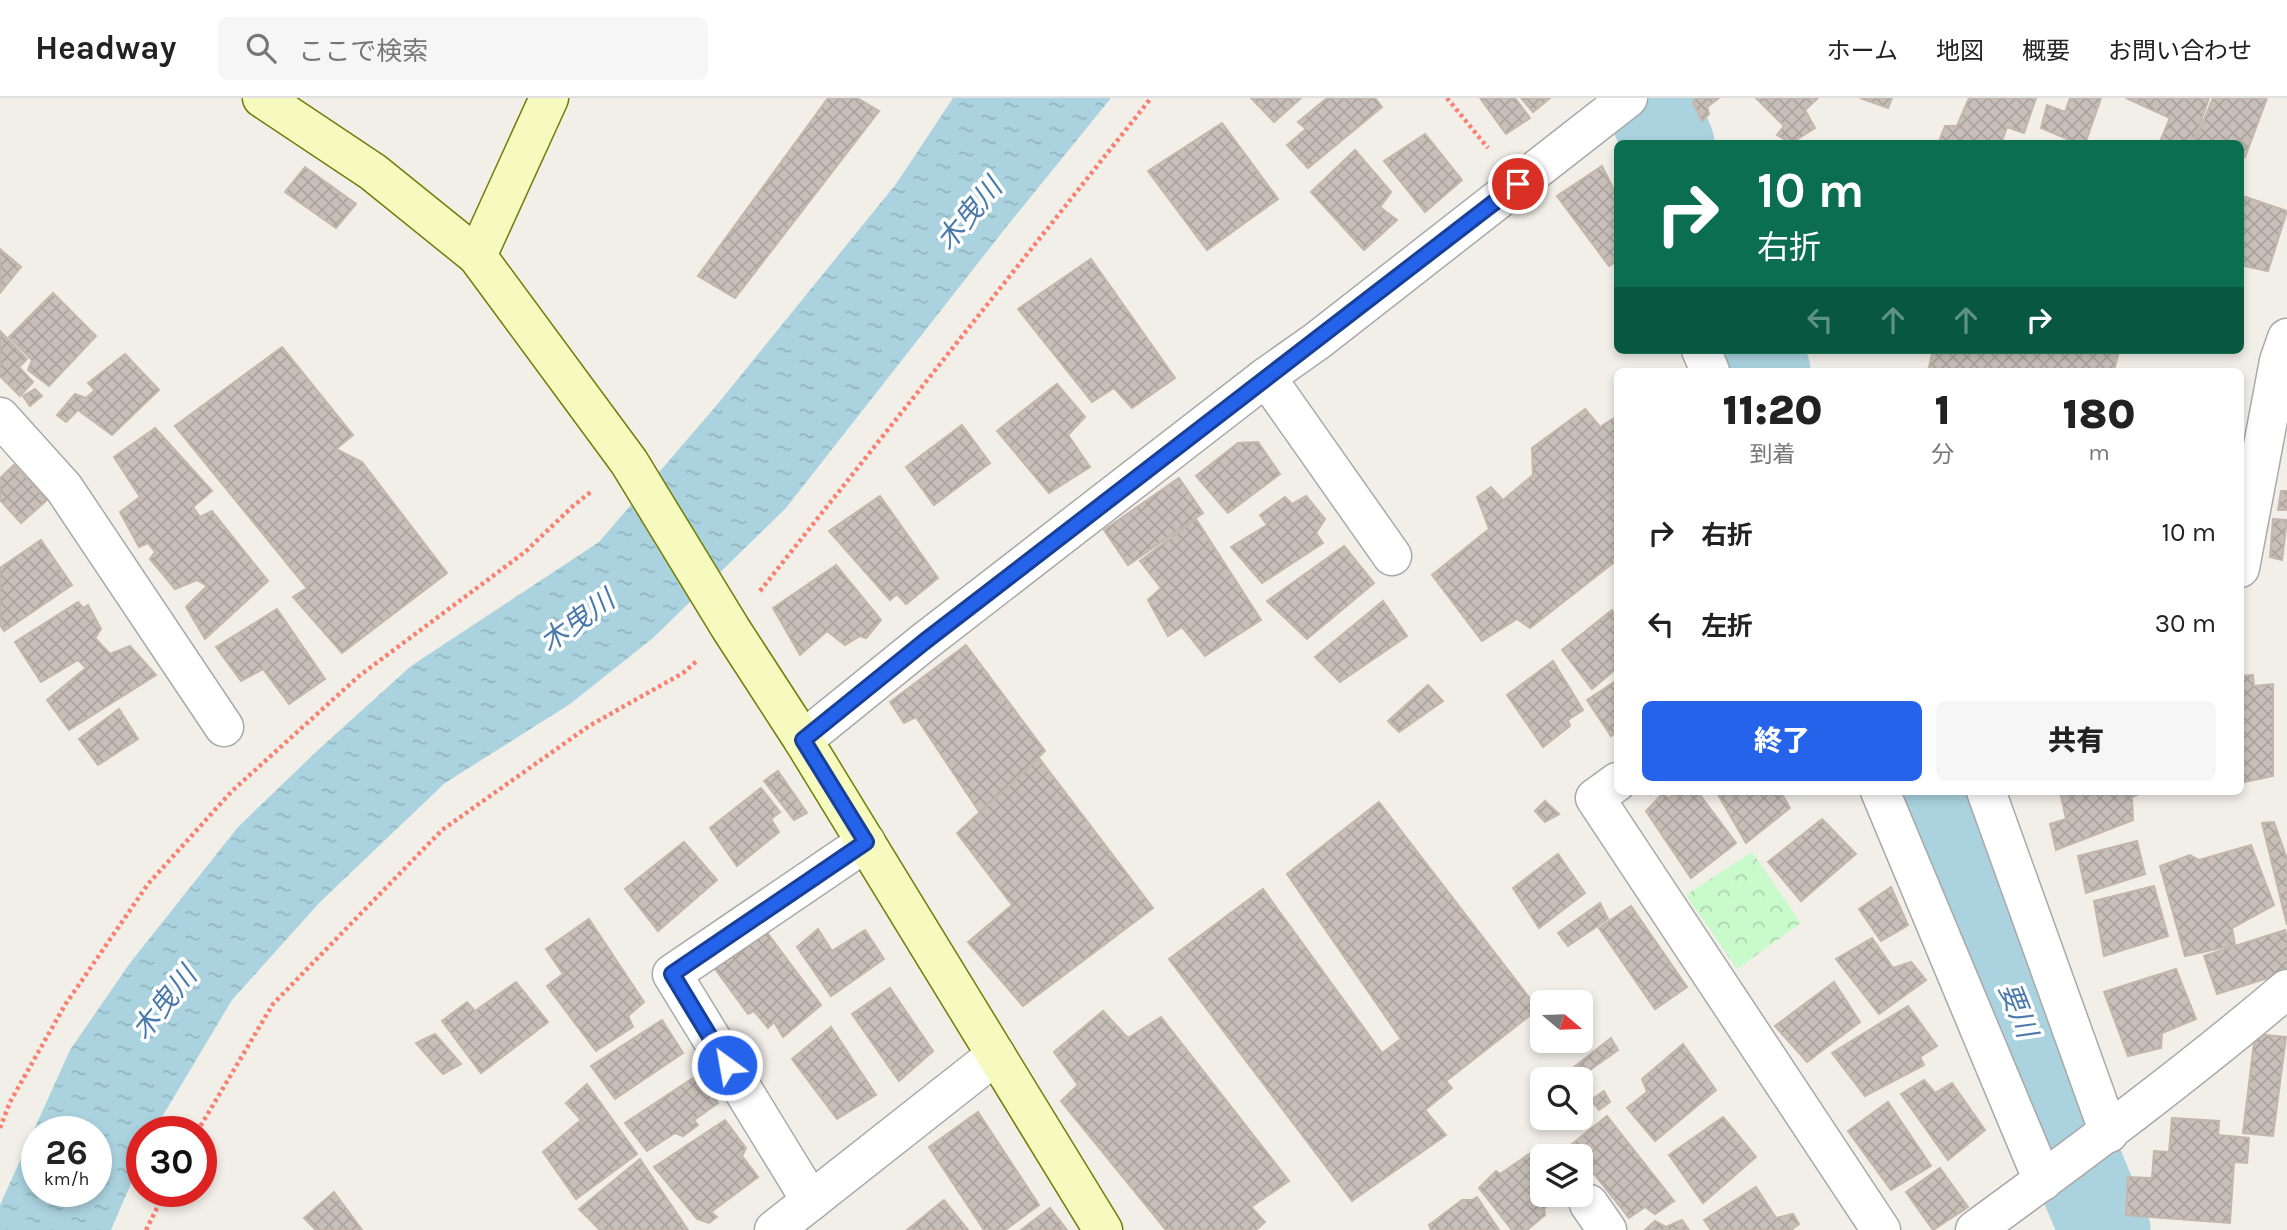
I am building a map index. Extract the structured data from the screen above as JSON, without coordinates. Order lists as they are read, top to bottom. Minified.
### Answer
{"water":["木曳川","要川"],"north":"right","page":{"header":"Headway","search":"ここで検索","nav":["ホーム","地図","概要","お問い合わせ"],"turn":["10 m","右折"],"eta":["11:20","到着","1","分","180","m"],"list":[{"name":"右折","value":"10 m"},{"name":"左折","value":"30 m"}],"buttons":["終了","共有"],"speed":"26 km/h","limit":"30"}}
